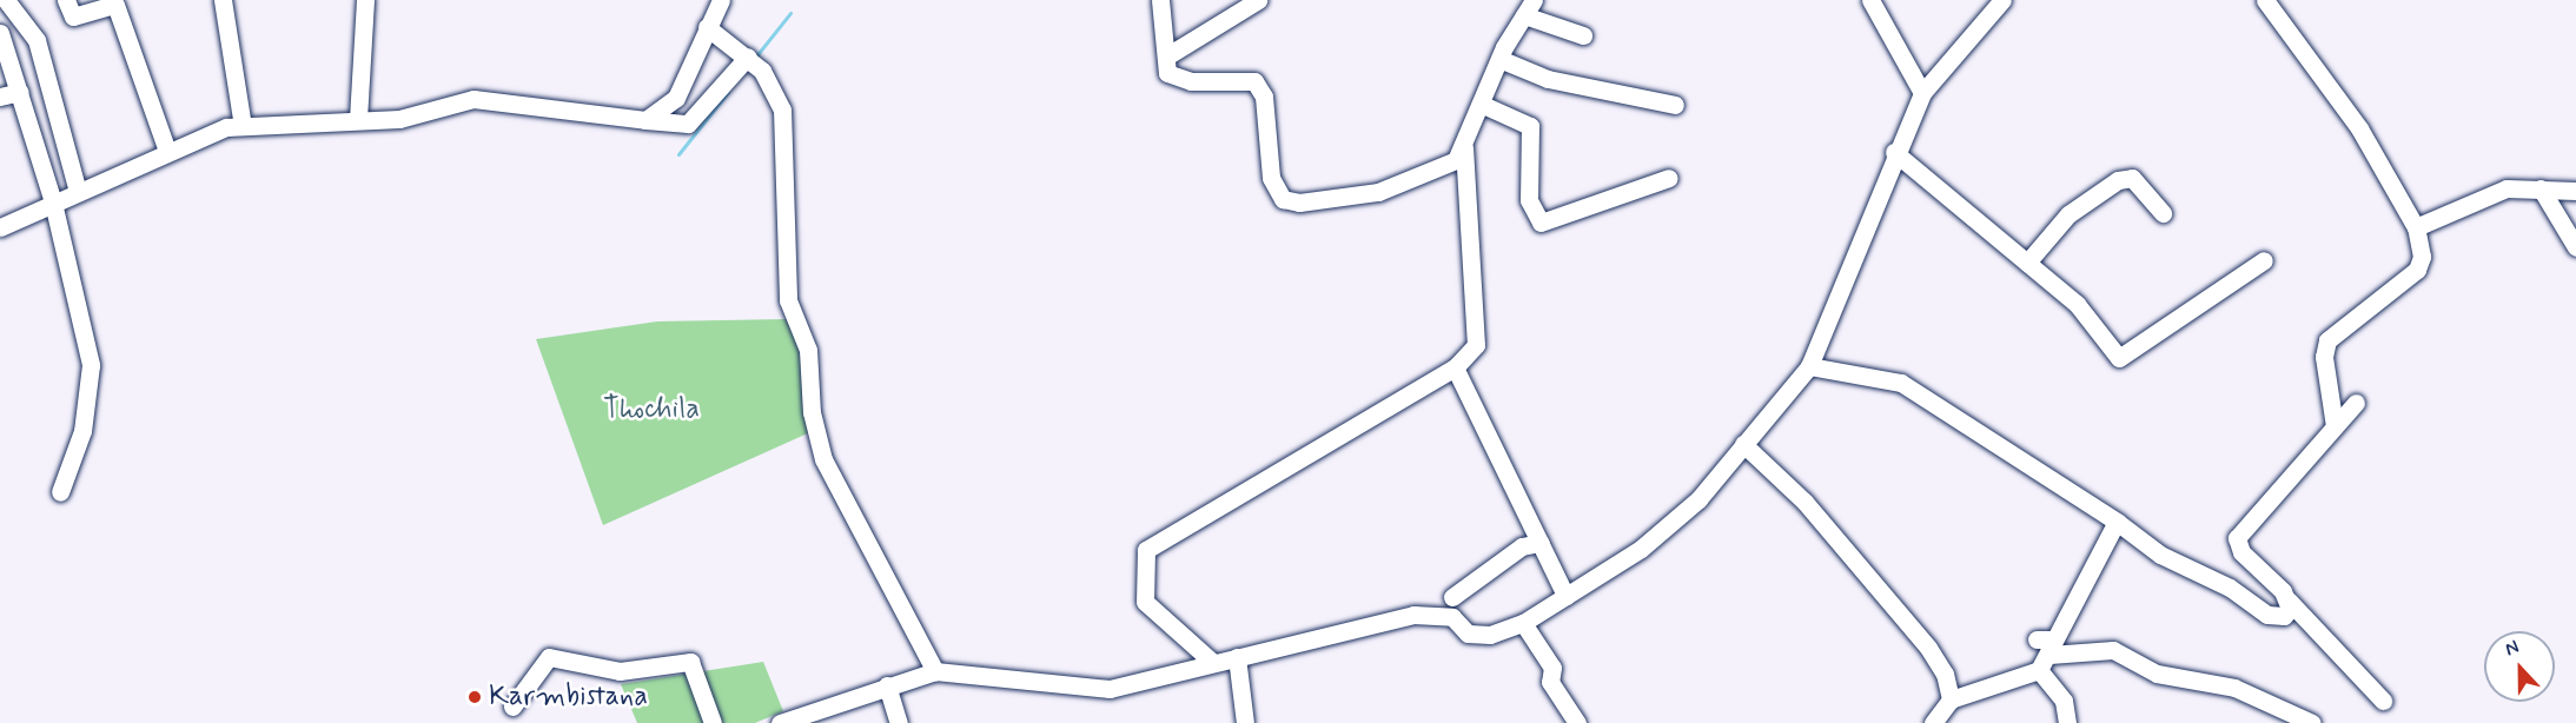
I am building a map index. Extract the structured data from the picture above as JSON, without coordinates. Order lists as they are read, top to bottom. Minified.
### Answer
{"parks":["Thochila"],"places":["Karmbistana"],"north":"top"}
